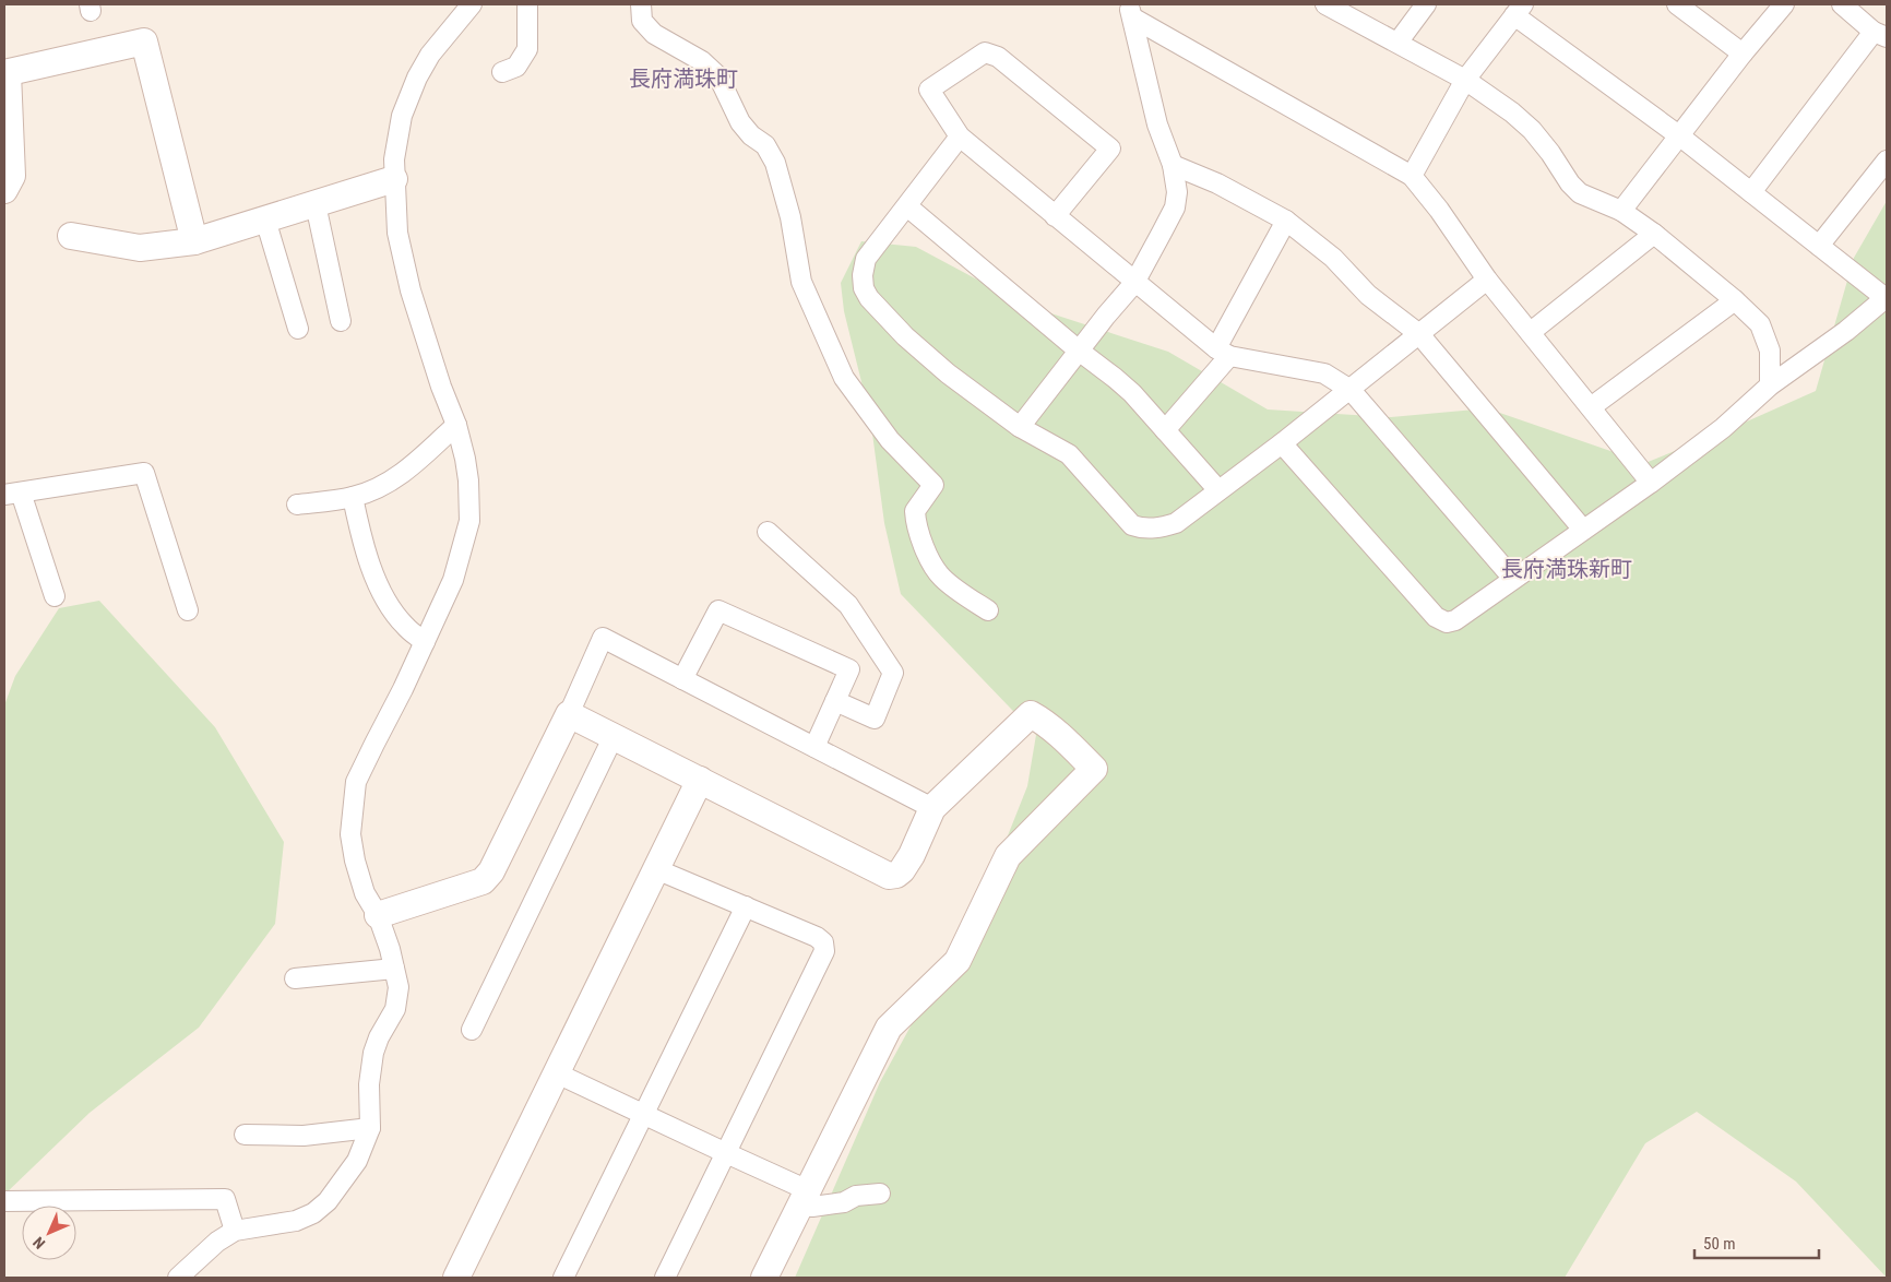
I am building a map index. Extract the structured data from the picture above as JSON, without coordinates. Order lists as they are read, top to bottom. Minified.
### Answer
{"districts":["長府満珠町","長府満珠新町"],"scale_bar":"50 m","north":"bottom left"}
